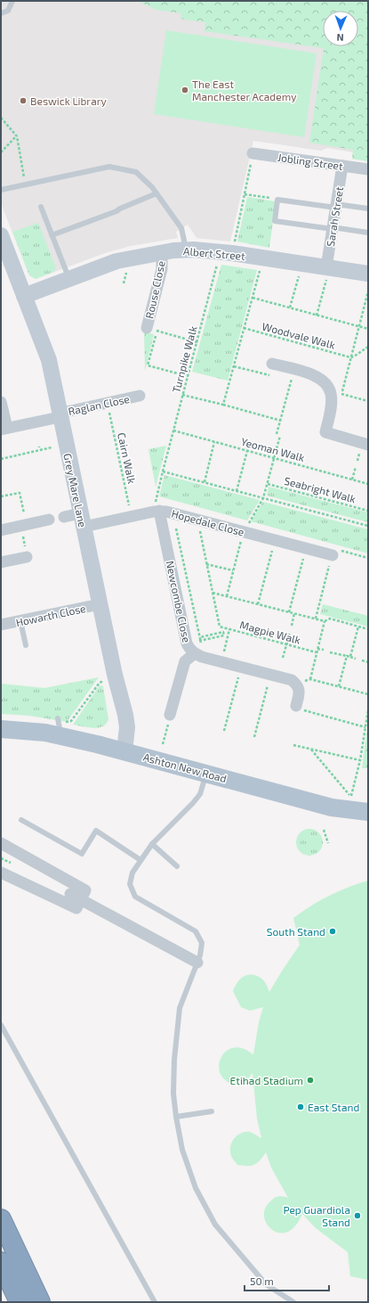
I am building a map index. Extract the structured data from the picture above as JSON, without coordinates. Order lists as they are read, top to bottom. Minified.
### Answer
{"streets":{"main road":["Ashton New Road"],"street":["Jobling Street","Sarah Street","Albert Street","Rouse Close","Raglan Close","Grey Mare Lane","Hopedale Close","Newcombe Close","Howarth Close"],"path":["Woodvale Walk","Turnpike Walk","Yeoman Walk","Cairn Walk","Seabright Walk","Magpie Walk"]},"crossings":[["Jobling Street","Sarah Street"],["Jobling Street","Turnpike Walk"],["Sarah Street","Albert Street"],["Albert Street","Rouse Close"],["Albert Street","Turnpike Walk"],["Albert Street","Grey Mare Lane"],["Turnpike Walk","Yeoman Walk"],["Turnpike Walk","Hopedale Close"],["Turnpike Walk","Newcombe Close"],["Raglan Close","Cairn Walk"],["Raglan Close","Grey Mare Lane"],["Cairn Walk","Hopedale Close"],["Grey Mare Lane","Hopedale Close"],["Grey Mare Lane","Howarth Close"],["Grey Mare Lane","Ashton New Road"],["Hopedale Close","Newcombe Close"]],"places":["The East Manchester Academy","Beswick Library","South Stand","Etihad Stadium","East Stand","Pep Guardiola Stand"],"scale_bar":"50 m","north":"bottom"}
